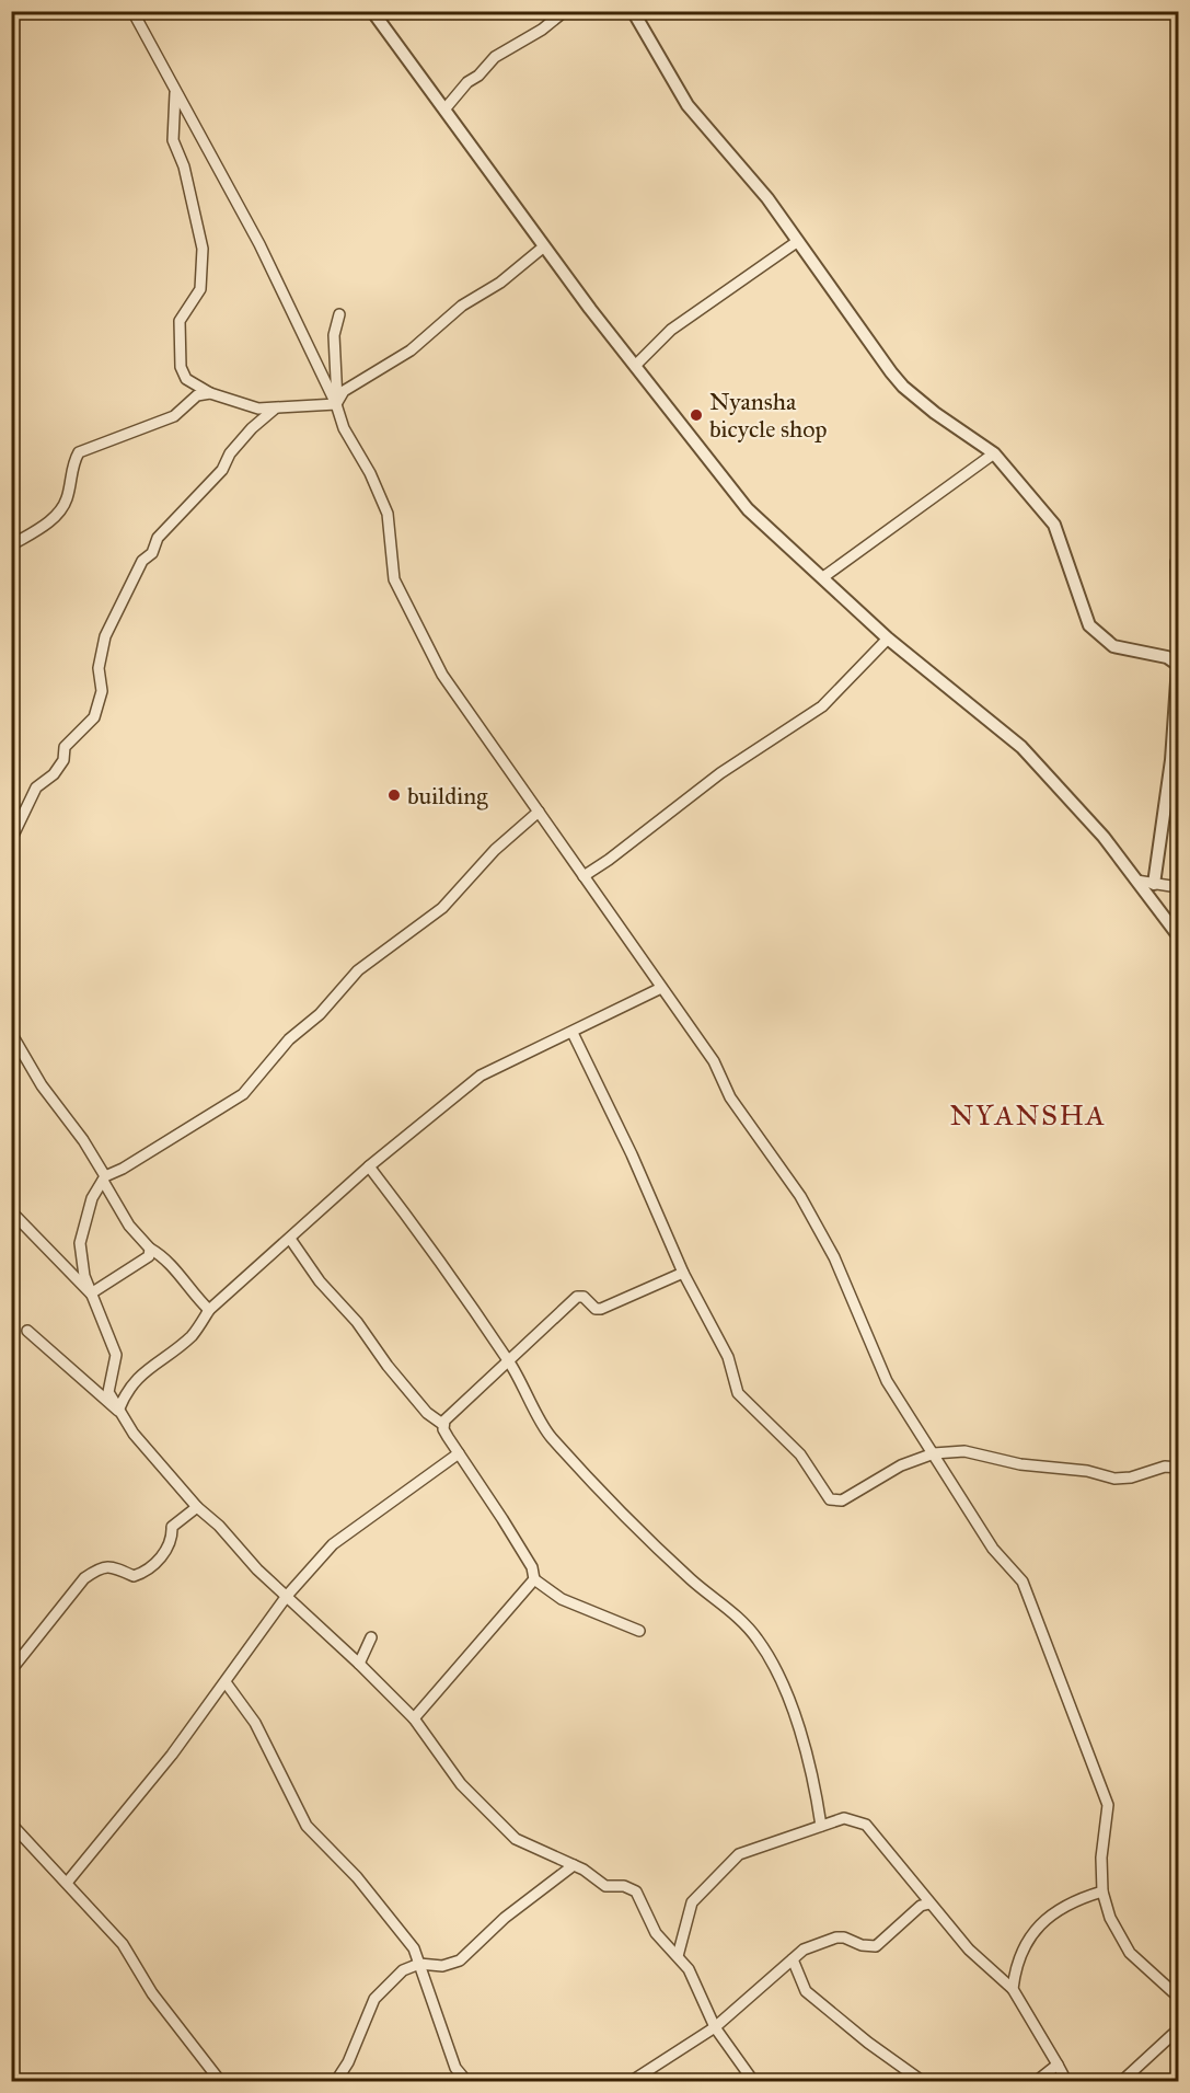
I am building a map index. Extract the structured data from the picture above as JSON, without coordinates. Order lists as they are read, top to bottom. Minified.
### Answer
{"districts":["NYANSHA"],"places":["Nyansha bicycle shop","building"]}
